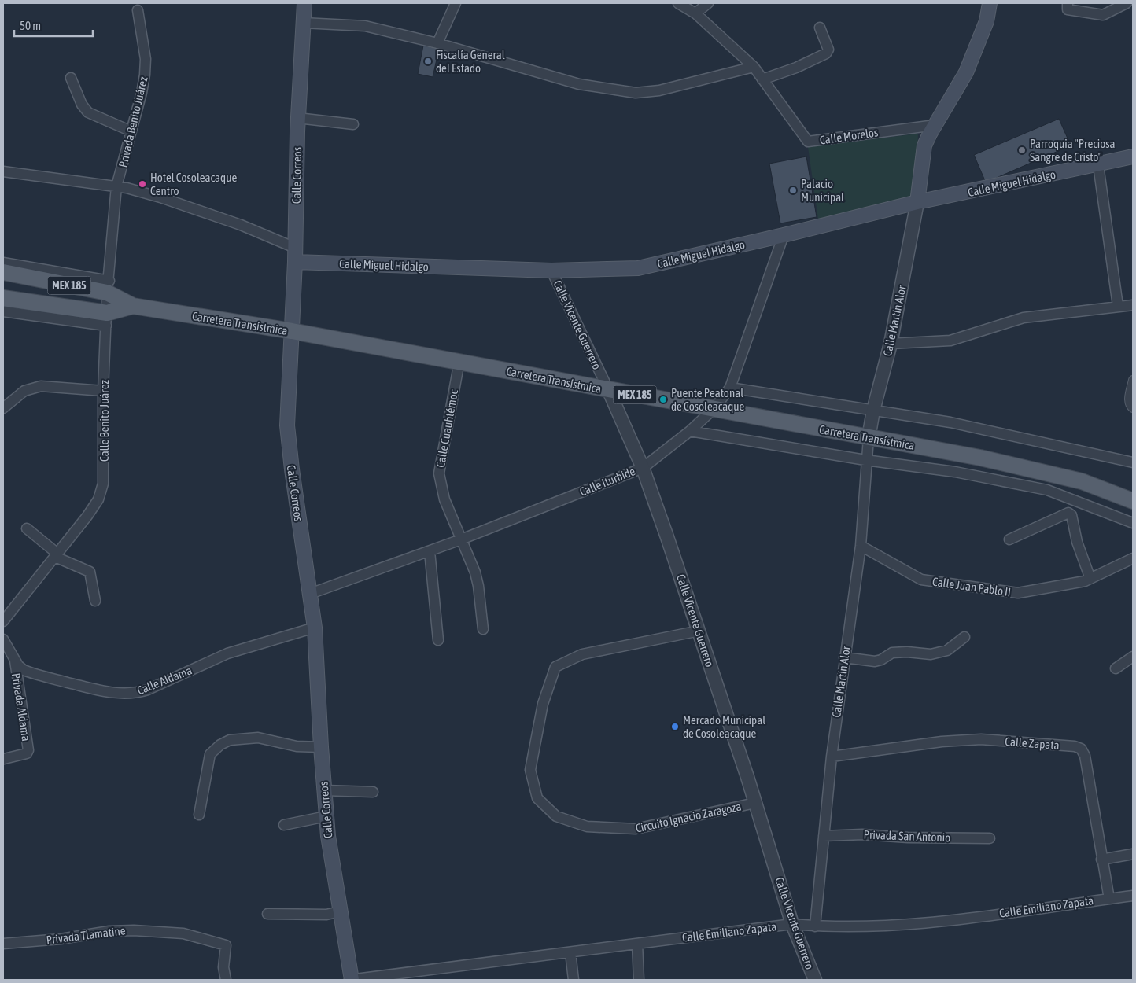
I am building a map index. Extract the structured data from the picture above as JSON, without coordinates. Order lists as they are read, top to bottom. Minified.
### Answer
{"streets":{"main road":["Calle Correos","Calle Miguel Hidalgo","MEX 185","Carretera Transístmica"],"street":["Privada Benito Juárez","Calle Morelos","Calle Martin Alor","Calle Vicente Guerrero","Calle Benito Juárez","Calle Cuauhtémoc","Calle Iturbide","Calle Juan Pablo II","Calle Aldama","Calle Martín Alor","Privada Aldama","Calle Zapata","Circuito Ignacio Zaragoza","Privada San Antonio","Calle Emiliano Zapata","Privada Tlamatine"]},"crossings":[["Privada Benito Juárez","Calle Benito Juárez"],["Calle Correos","Calle Miguel Hidalgo"],["Calle Correos","Carretera Transístmica"],["Calle Correos","Calle Iturbide"],["Calle Correos","Calle Aldama"],["Calle Correos","Calle Emiliano Zapata"],["Calle Miguel Hidalgo","Calle Martin Alor"],["Calle Miguel Hidalgo","Calle Vicente Guerrero"],["Calle Miguel Hidalgo","Calle Iturbide"],["Calle Martin Alor","Carretera Transístmica"],["Calle Martin Alor","Calle Martín Alor"],["Carretera Transístmica","Calle Vicente Guerrero"],["Carretera Transístmica","Calle Benito Juárez"],["Carretera Transístmica","Calle Cuauhtémoc"],["Carretera Transístmica","Calle Iturbide"],["Carretera Transístmica","Calle Martín Alor"],["Calle Vicente Guerrero","Calle Iturbide"],["Calle Vicente Guerrero","Circuito Ignacio Zaragoza"],["Calle Vicente Guerrero","Calle Emiliano Zapata"],["Calle Cuauhtémoc","Calle Iturbide"],["Calle Juan Pablo II","Calle Martín Alor"],["Calle Aldama","Privada Aldama"],["Calle Martín Alor","Calle Zapata"],["Calle Martín Alor","Privada San Antonio"],["Calle Martín Alor","Calle Emiliano Zapata"],["Calle Zapata","Calle Emiliano Zapata"]],"places":["Fiscalía General del Estado","Parroquia \"Preciosa Sangre de Cristo\"","Hotel Cosoleacaque Centro","Palacio Municipal","Puente Peatonal de Cosoleacaque","Mercado Municipal de Cosoleacaque"],"scale_bar":"50 m"}
